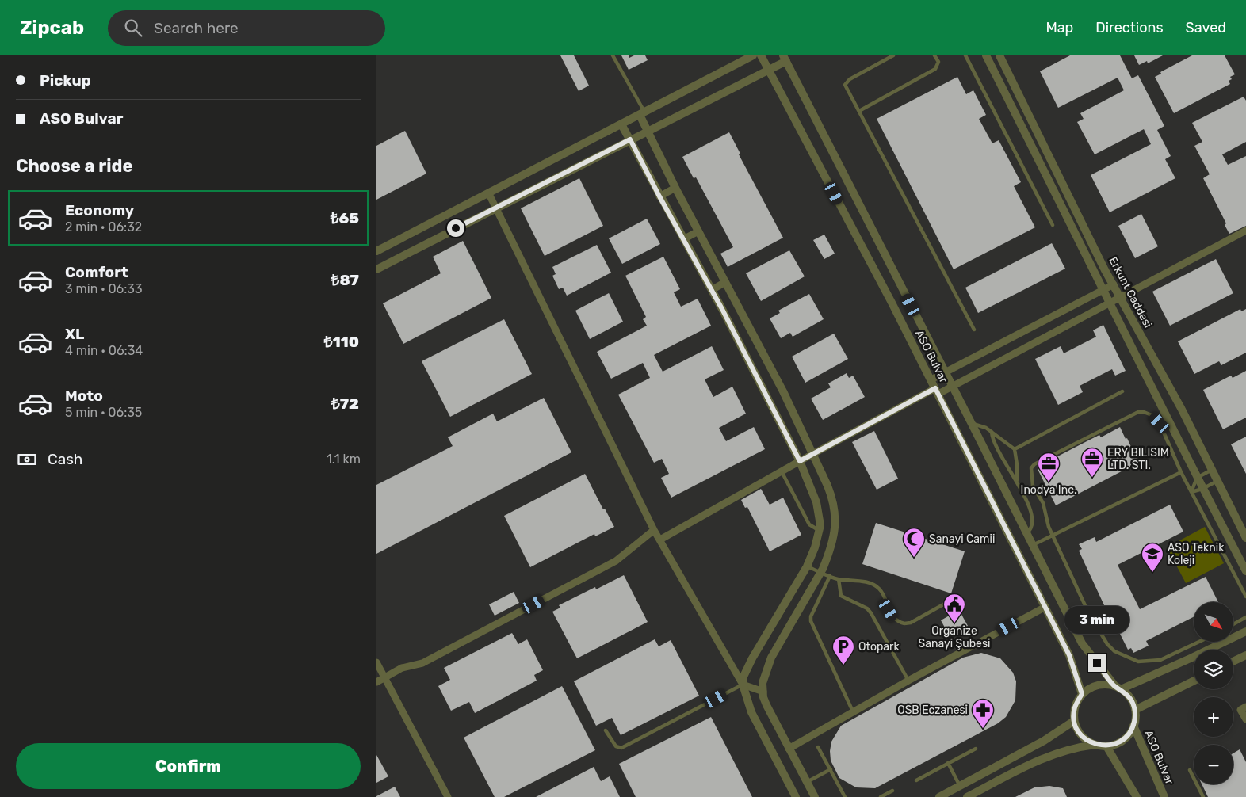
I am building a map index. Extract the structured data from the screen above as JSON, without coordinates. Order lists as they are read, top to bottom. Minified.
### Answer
{"streets":{"street":["Erkunt Caddesi","ASO Bulvar"]},"places":{"office":["ERY BILISIM LTD. STI.","Inodya Inc."],"mosque":["Sanayi Camii"],"school or university":["ASO Teknik Koleji"],"public building":["Organize Sanayi Şubesi"],"parking":["Otopark"],"pharmacy":["OSB Eczanesi"]},"north":"bottom right","page":{"header":"Zipcab","search":"Search here","nav":["Map","Directions","Saved"],"banner":["Pickup","ASO Bulvar"],"heading":"Choose a ride","list":[{"name":"Economy","note":"2 min · 06:32","value":"₺65"},{"name":"Comfort","note":"3 min · 06:33","value":"₺87"},{"name":"XL","note":"4 min · 06:34","value":"₺110"},{"name":"Moto","note":"5 min · 06:35","value":"₺72"}],"pay":["Cash","1.1 km"],"map_buttons":["+","−"],"bubble":"3 min","buttons":"Confirm"}}
